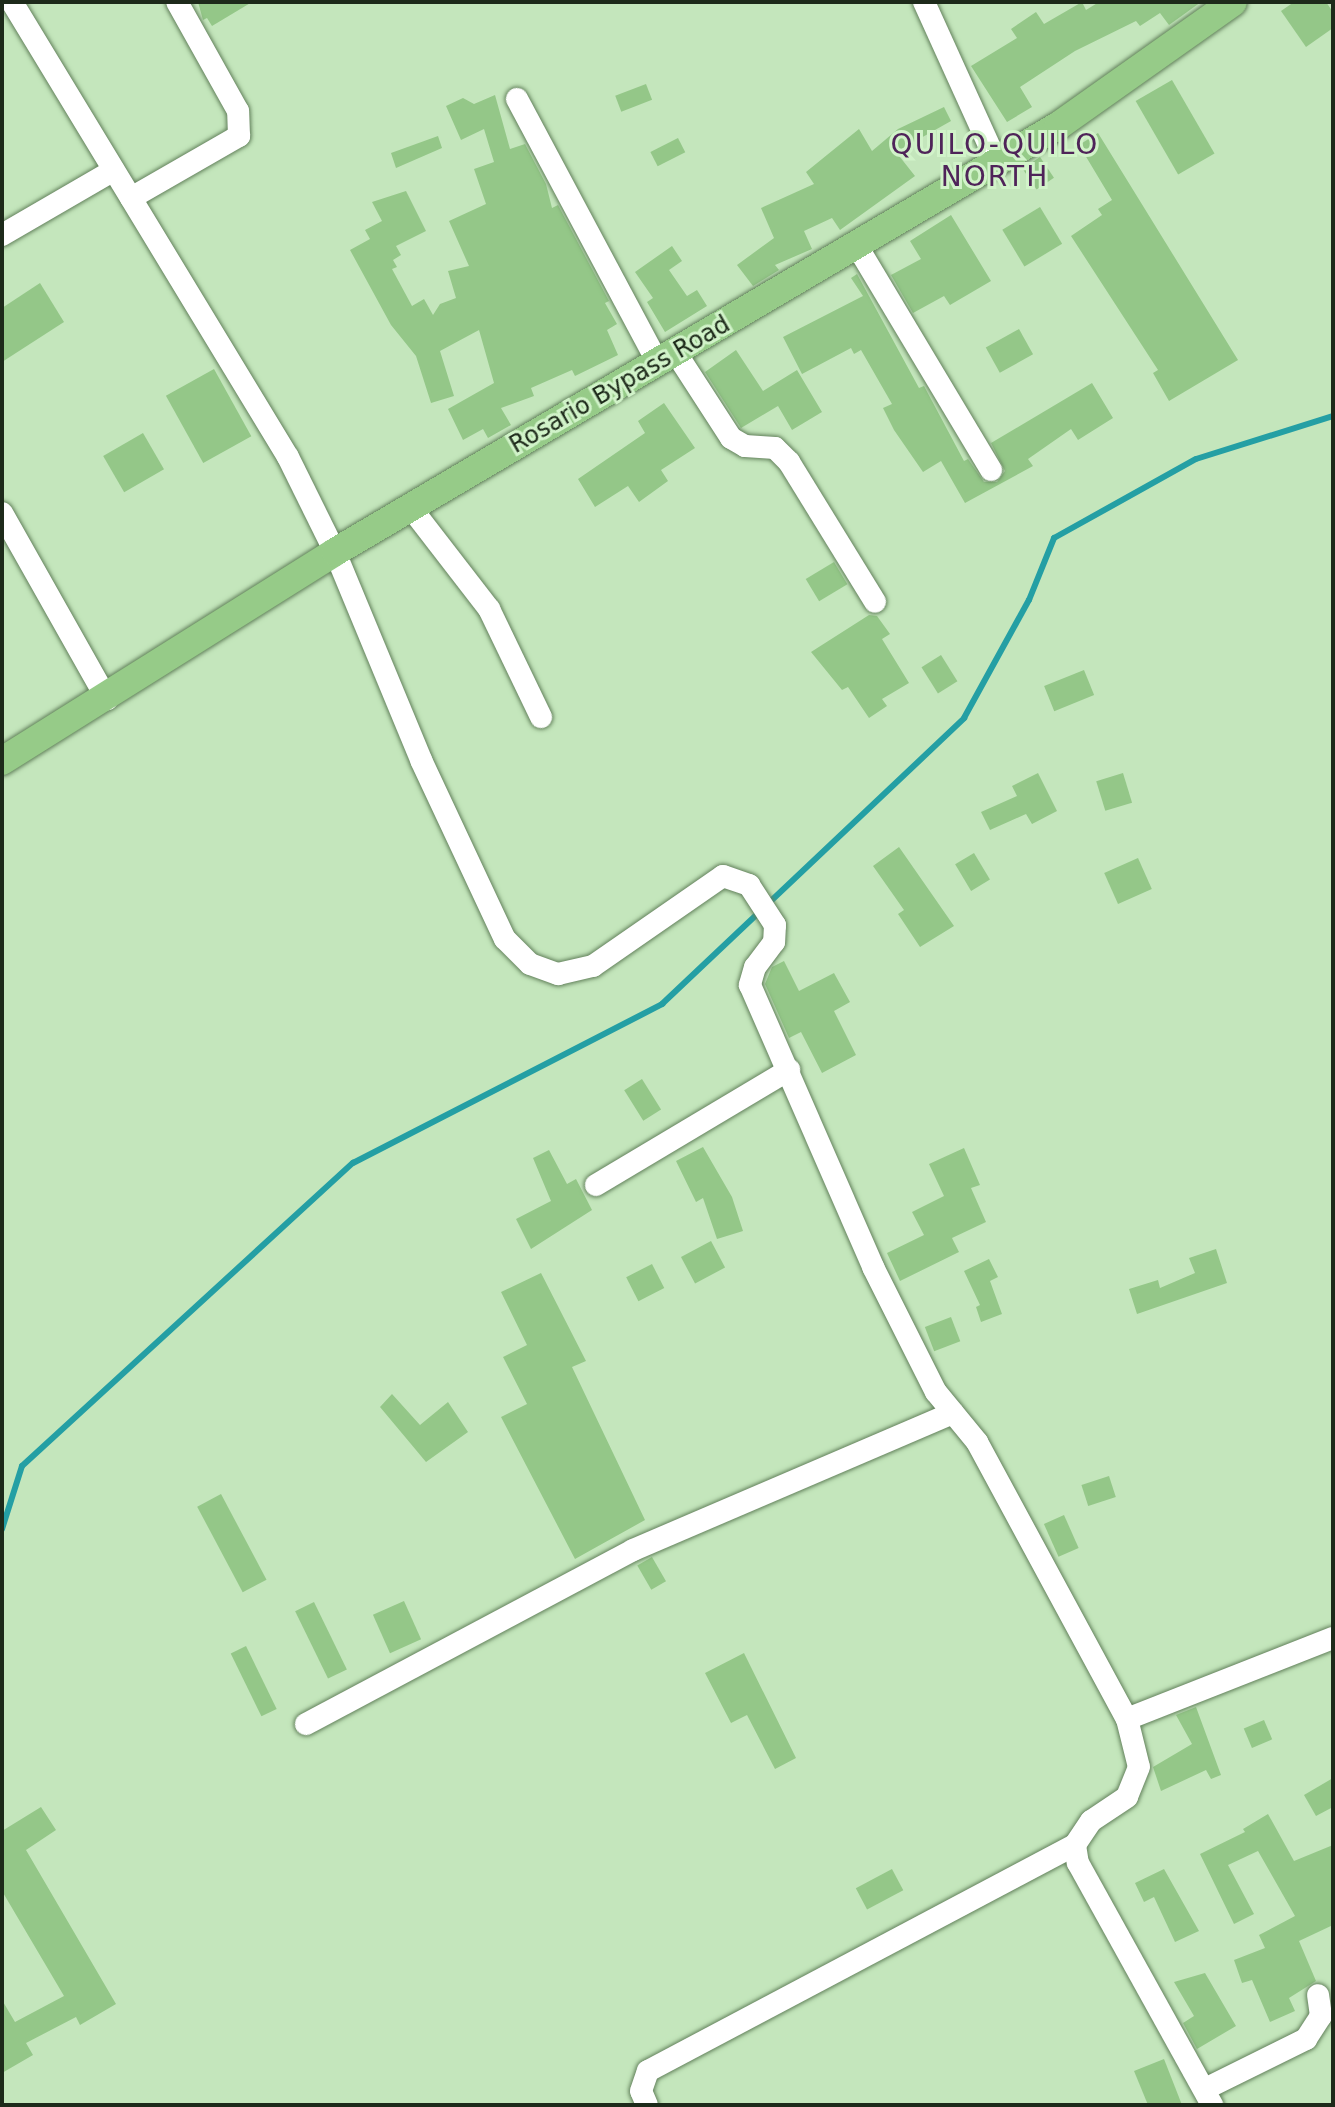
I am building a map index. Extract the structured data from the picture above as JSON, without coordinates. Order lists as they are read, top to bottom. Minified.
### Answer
{"streets":{"main road":["Rosario Bypass Road"]},"districts":["QUILO-QUILO NORTH"]}
